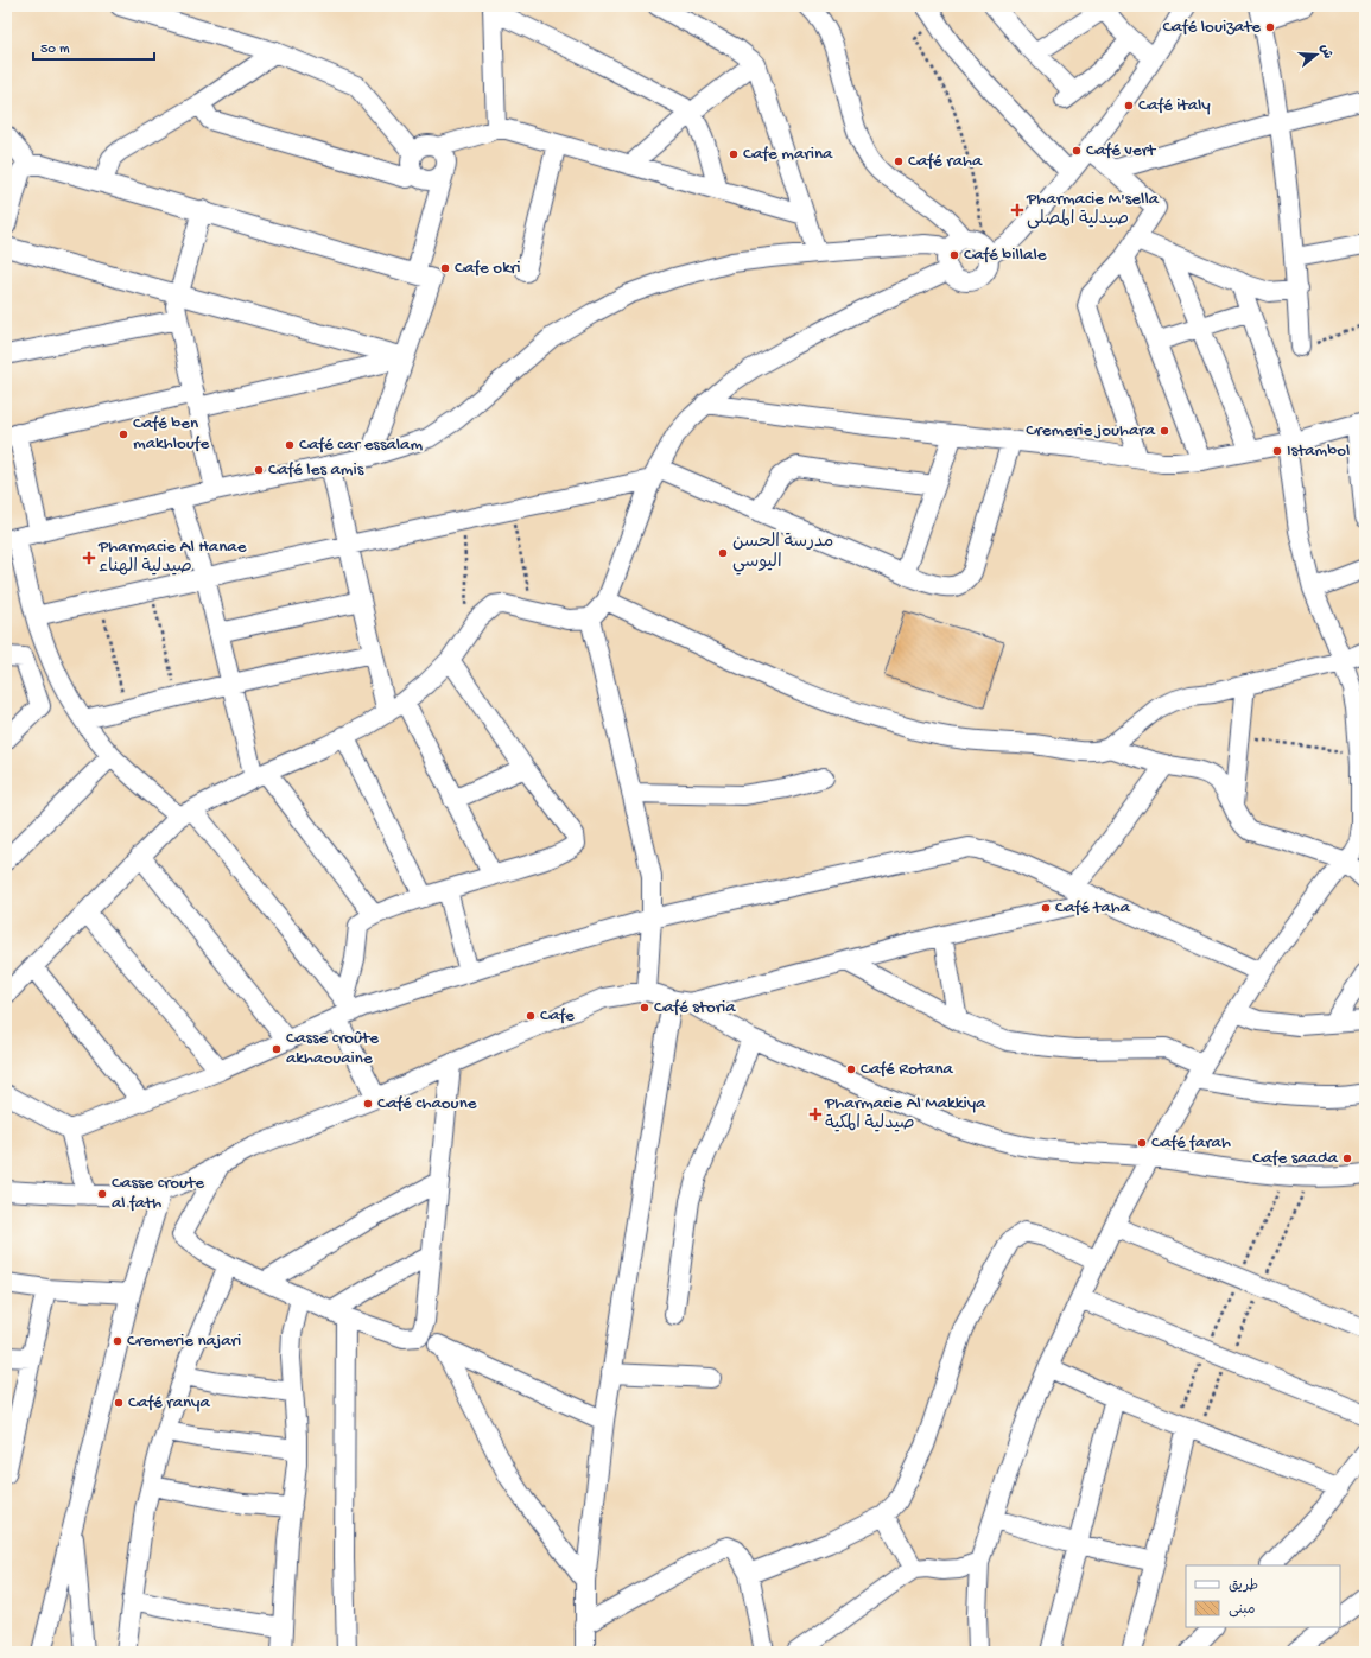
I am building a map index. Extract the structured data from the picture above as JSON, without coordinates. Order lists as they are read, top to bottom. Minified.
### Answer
{"places":{"other":["Café louizate","Café italy","Café vert","Cafe marina","Café raha","Café billale","Cafe okri","Cremerie jouhara","Café ben makhloufe","Café car essalam","Istambol","Café les amis","مدرسة الحسن اليوسي","Café taha","Café storia","Cafe","Casse croûte akhaouaine","Café Rotana","Café chaoune","Café farah","Cafe saada","Casse croute al fath","Cremerie najari","Café ranya"],"health":["Pharmacie M'sella صيدلية المصلى","Pharmacie Al Hanae صيدلية الهناء","Pharmacie Al Makkiya صيدلية المكية"]},"legend":["طريق","مبنى"],"scale_bar":"50 m","north":"right"}
